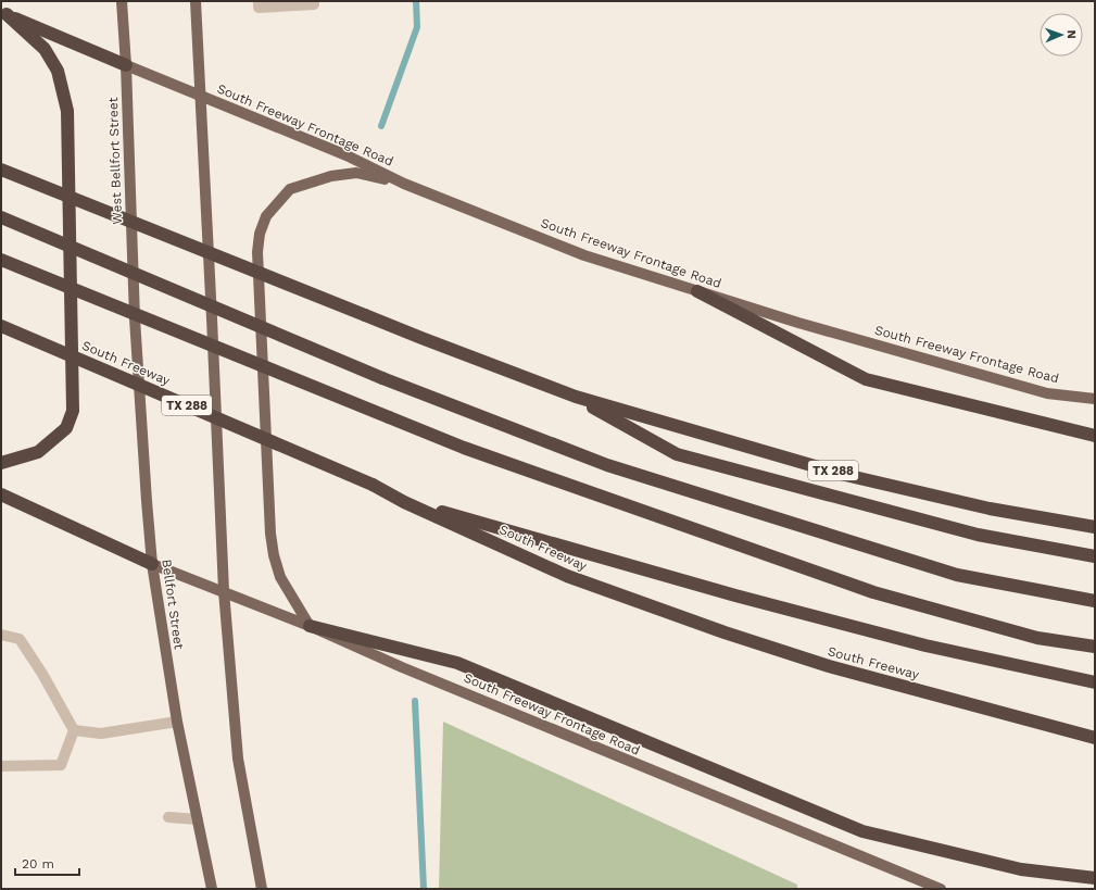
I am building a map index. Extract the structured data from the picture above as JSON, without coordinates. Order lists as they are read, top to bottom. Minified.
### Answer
{"streets":{"highway":["South Freeway","TX 288"],"main road":["South Freeway Frontage Road","West Bellfort Street","Bellfort Street"]},"crossings":[["South Freeway Frontage Road","West Bellfort Street"],["South Freeway Frontage Road","Bellfort Street"],["West Bellfort Street","Bellfort Street"]],"scale_bar":"20 m","north":"right"}
